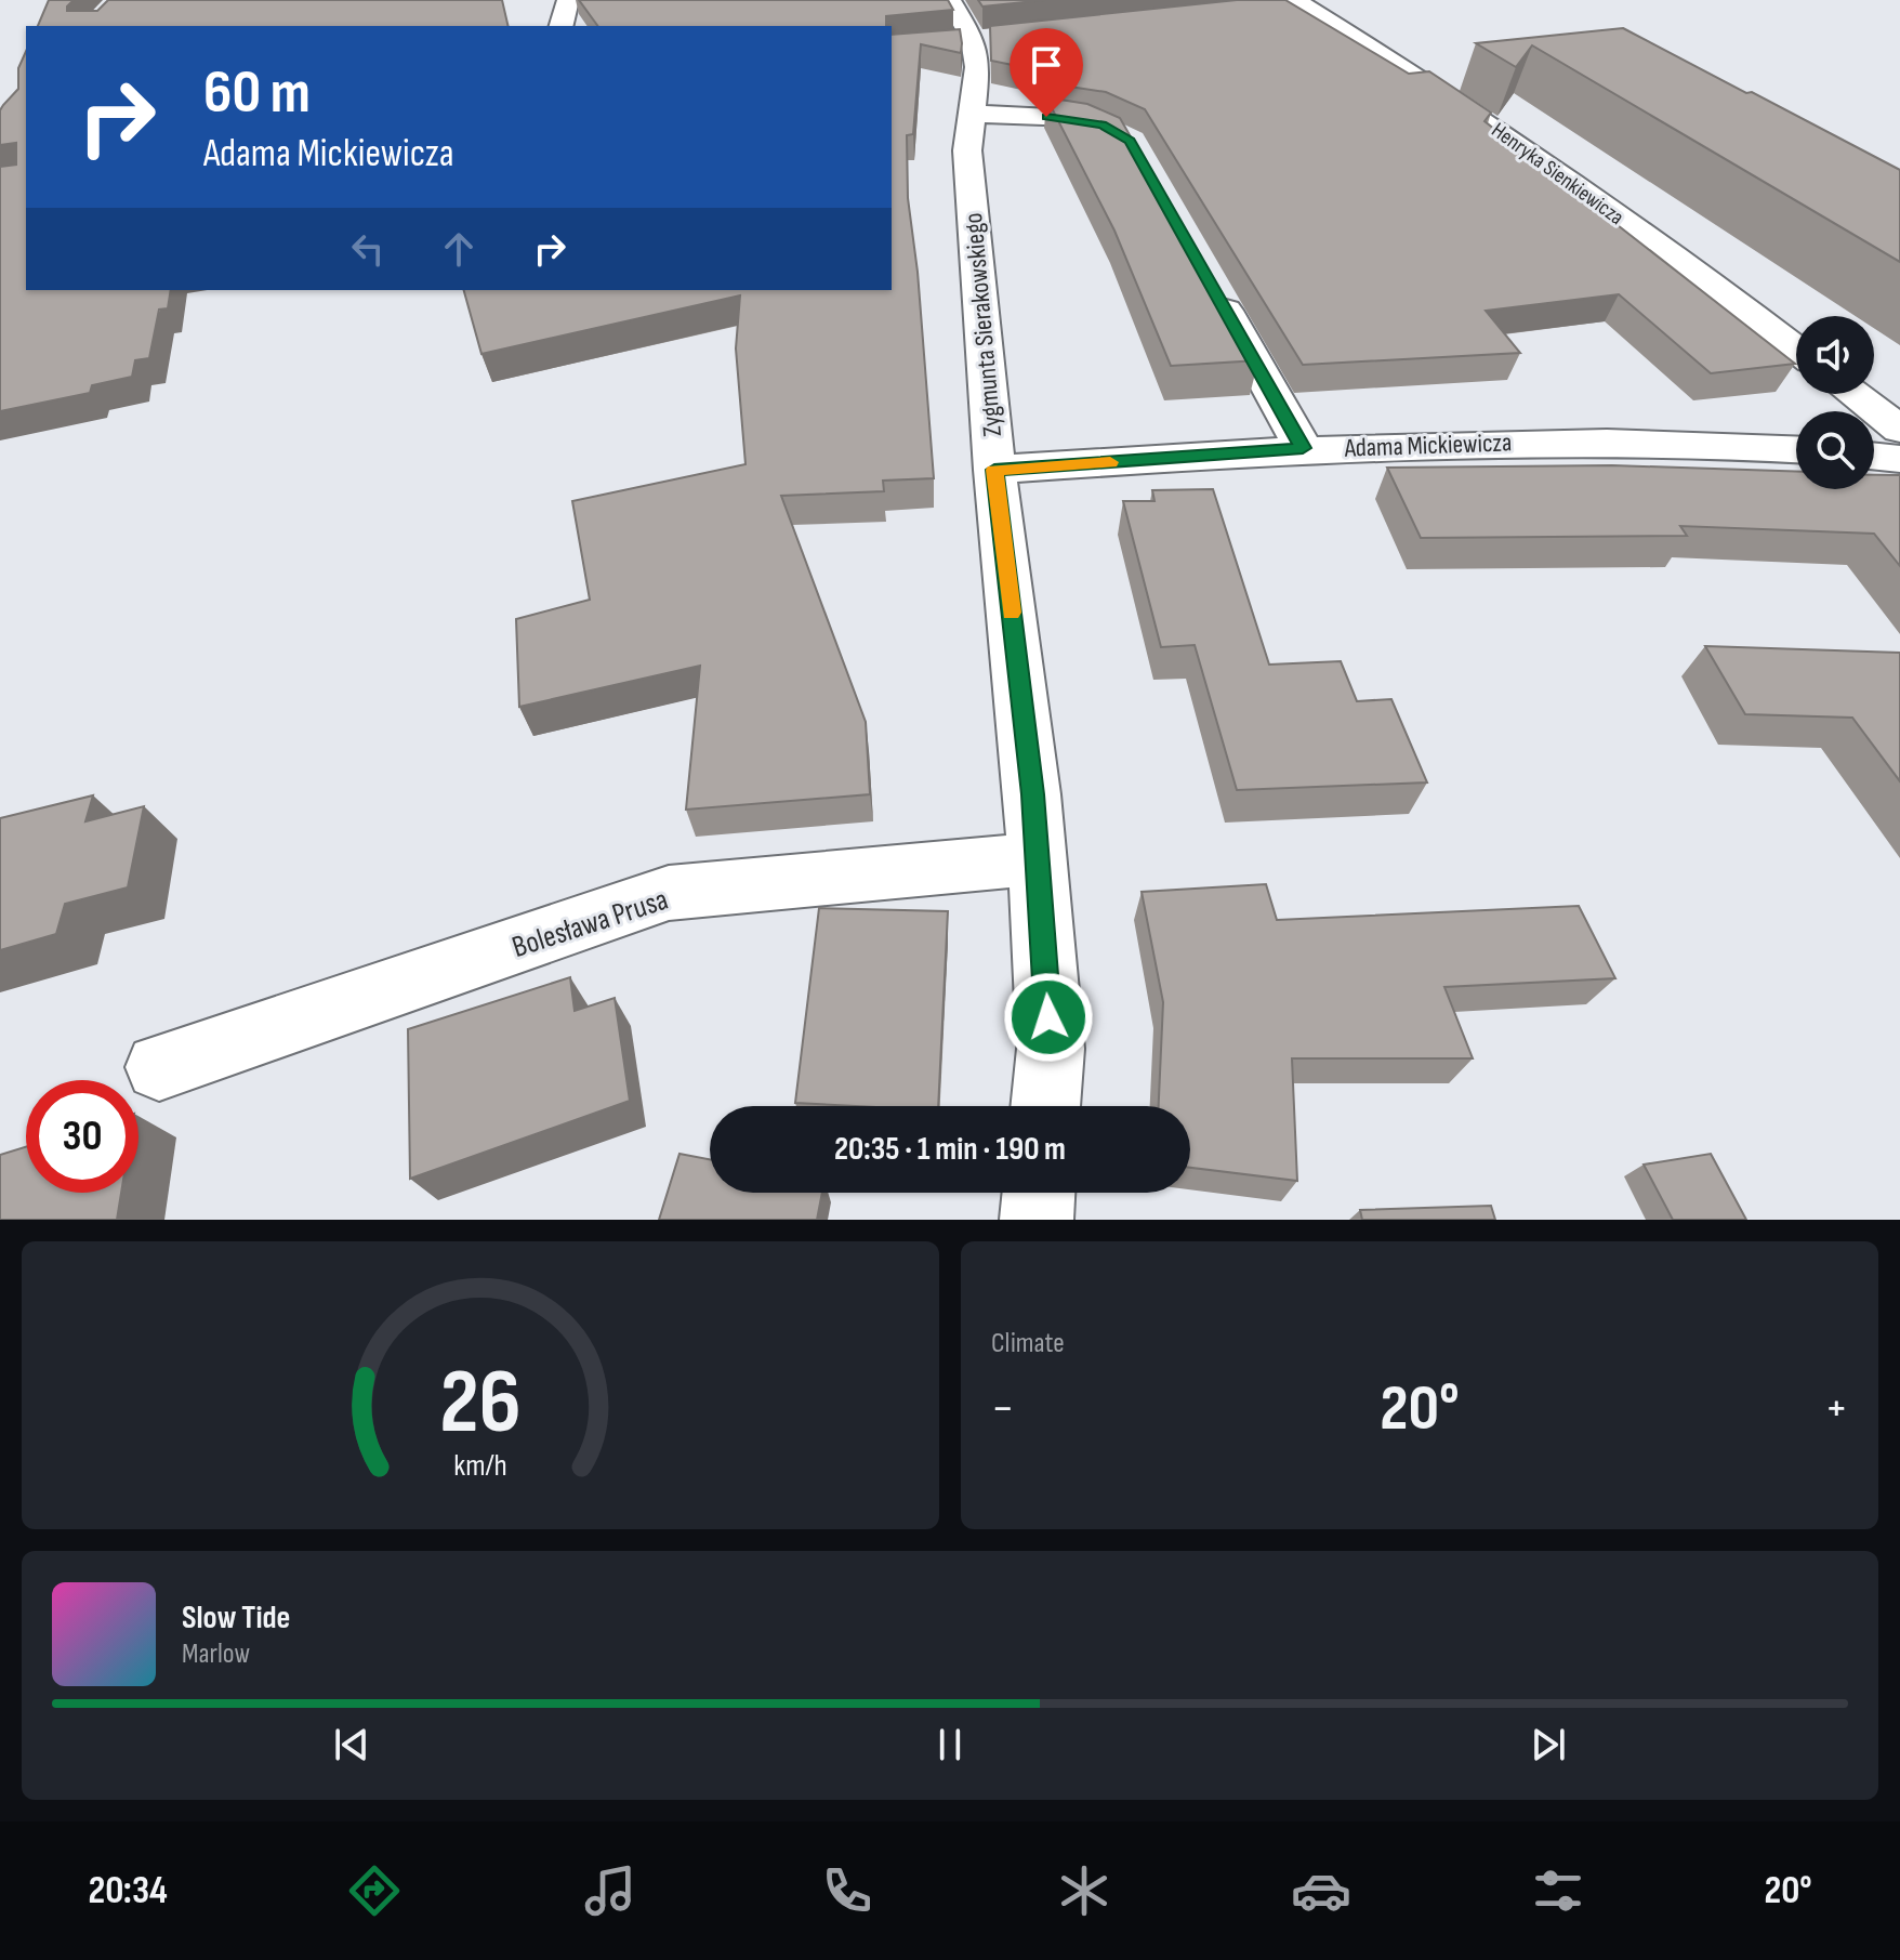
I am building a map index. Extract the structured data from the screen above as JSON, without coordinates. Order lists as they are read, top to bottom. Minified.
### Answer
{"streets":{"street":["Henryka Sienkiewicza","Zygmunta Sierakowskiego","Adama Mickiewicza","Bolesława Prusa"]},"crossings":[["Zygmunta Sierakowskiego","Adama Mickiewicza"],["Zygmunta Sierakowskiego","Bolesława Prusa"]],"page":{"turn":["60 m","Adama Mickiewicza"],"limit":"30","trip":"20:35 · 1 min · 190 m","tile":"Climate","heat":["−","20°","+"],"song":["Slow Tide","Marlow"],"tabs":["20:34","20°"],"gauge":["26","km/h"]}}
